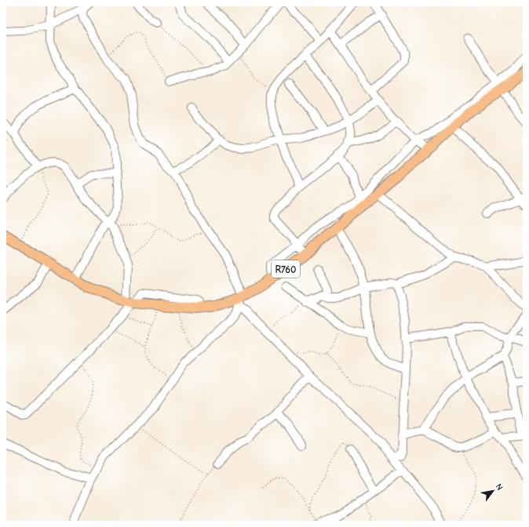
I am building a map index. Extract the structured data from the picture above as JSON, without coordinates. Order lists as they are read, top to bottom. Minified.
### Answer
{"streets":{"main road":["R760"]},"north":"top right"}
